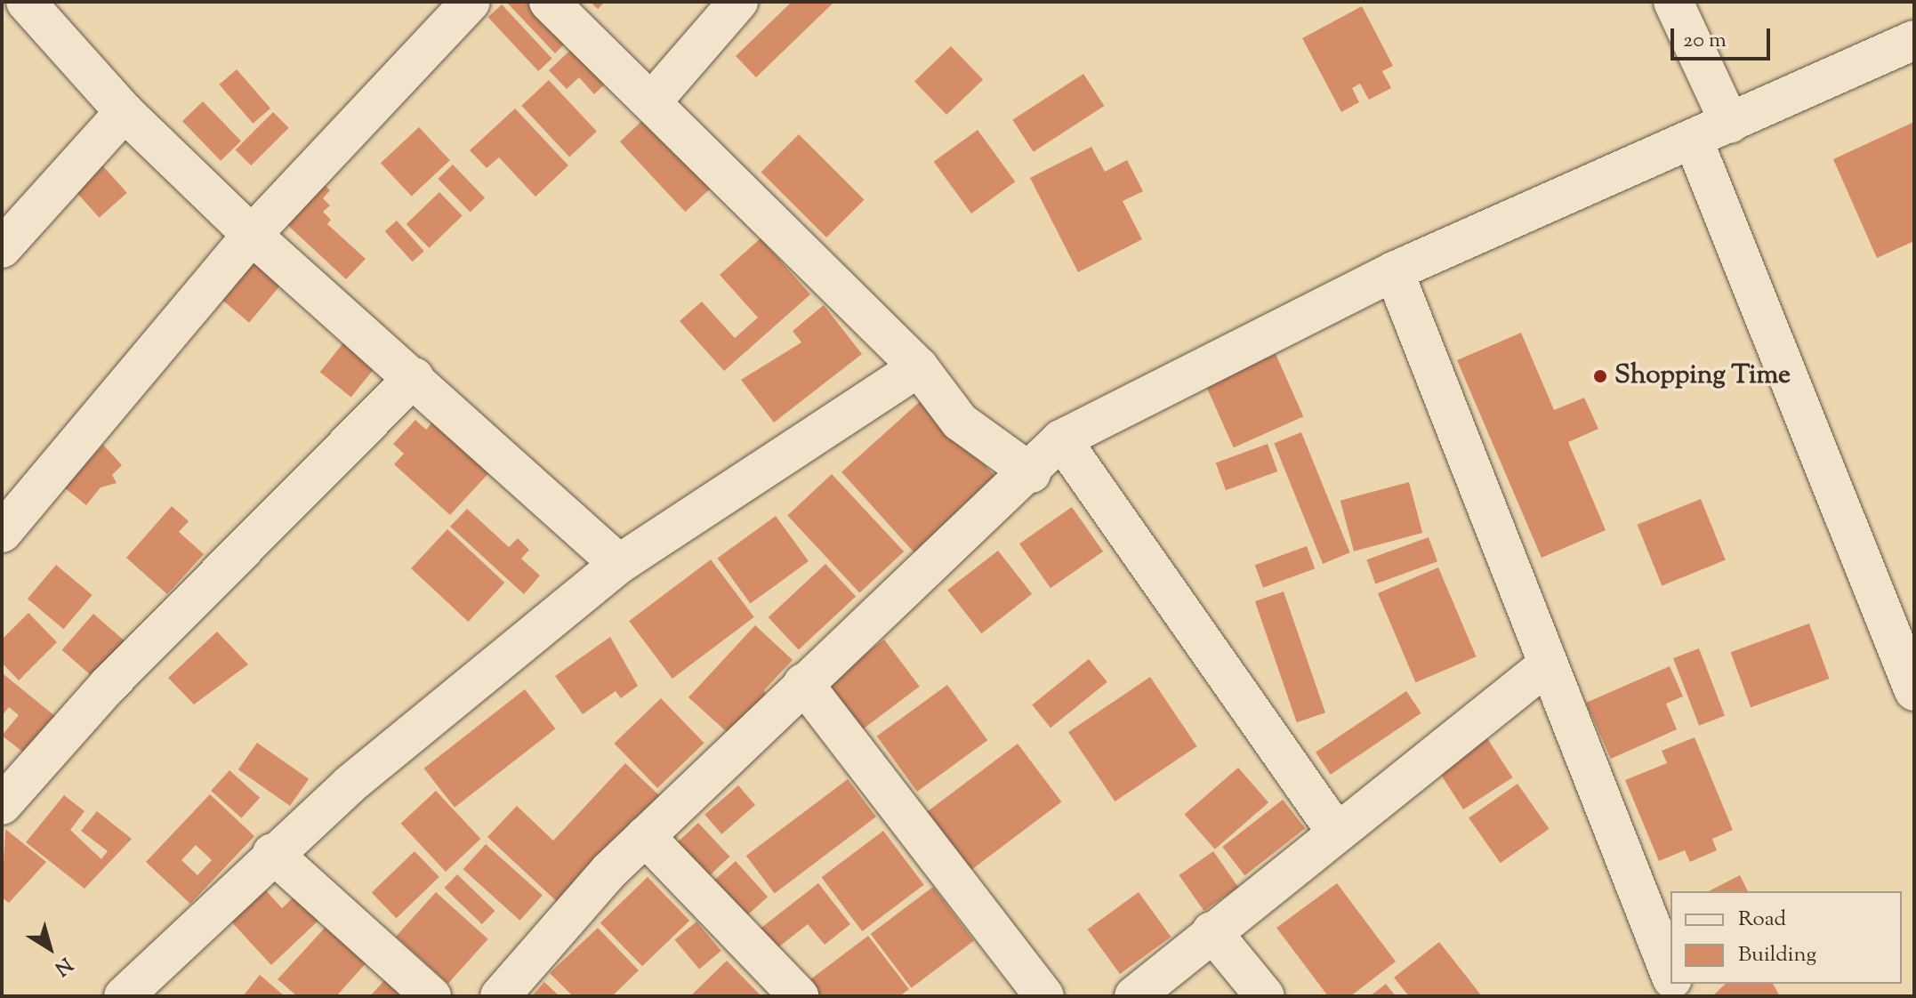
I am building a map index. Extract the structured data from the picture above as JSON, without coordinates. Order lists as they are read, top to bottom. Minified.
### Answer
{"places":["Shopping Time"],"legend":["Road","Building"],"scale_bar":"20 m","north":"bottom right"}
